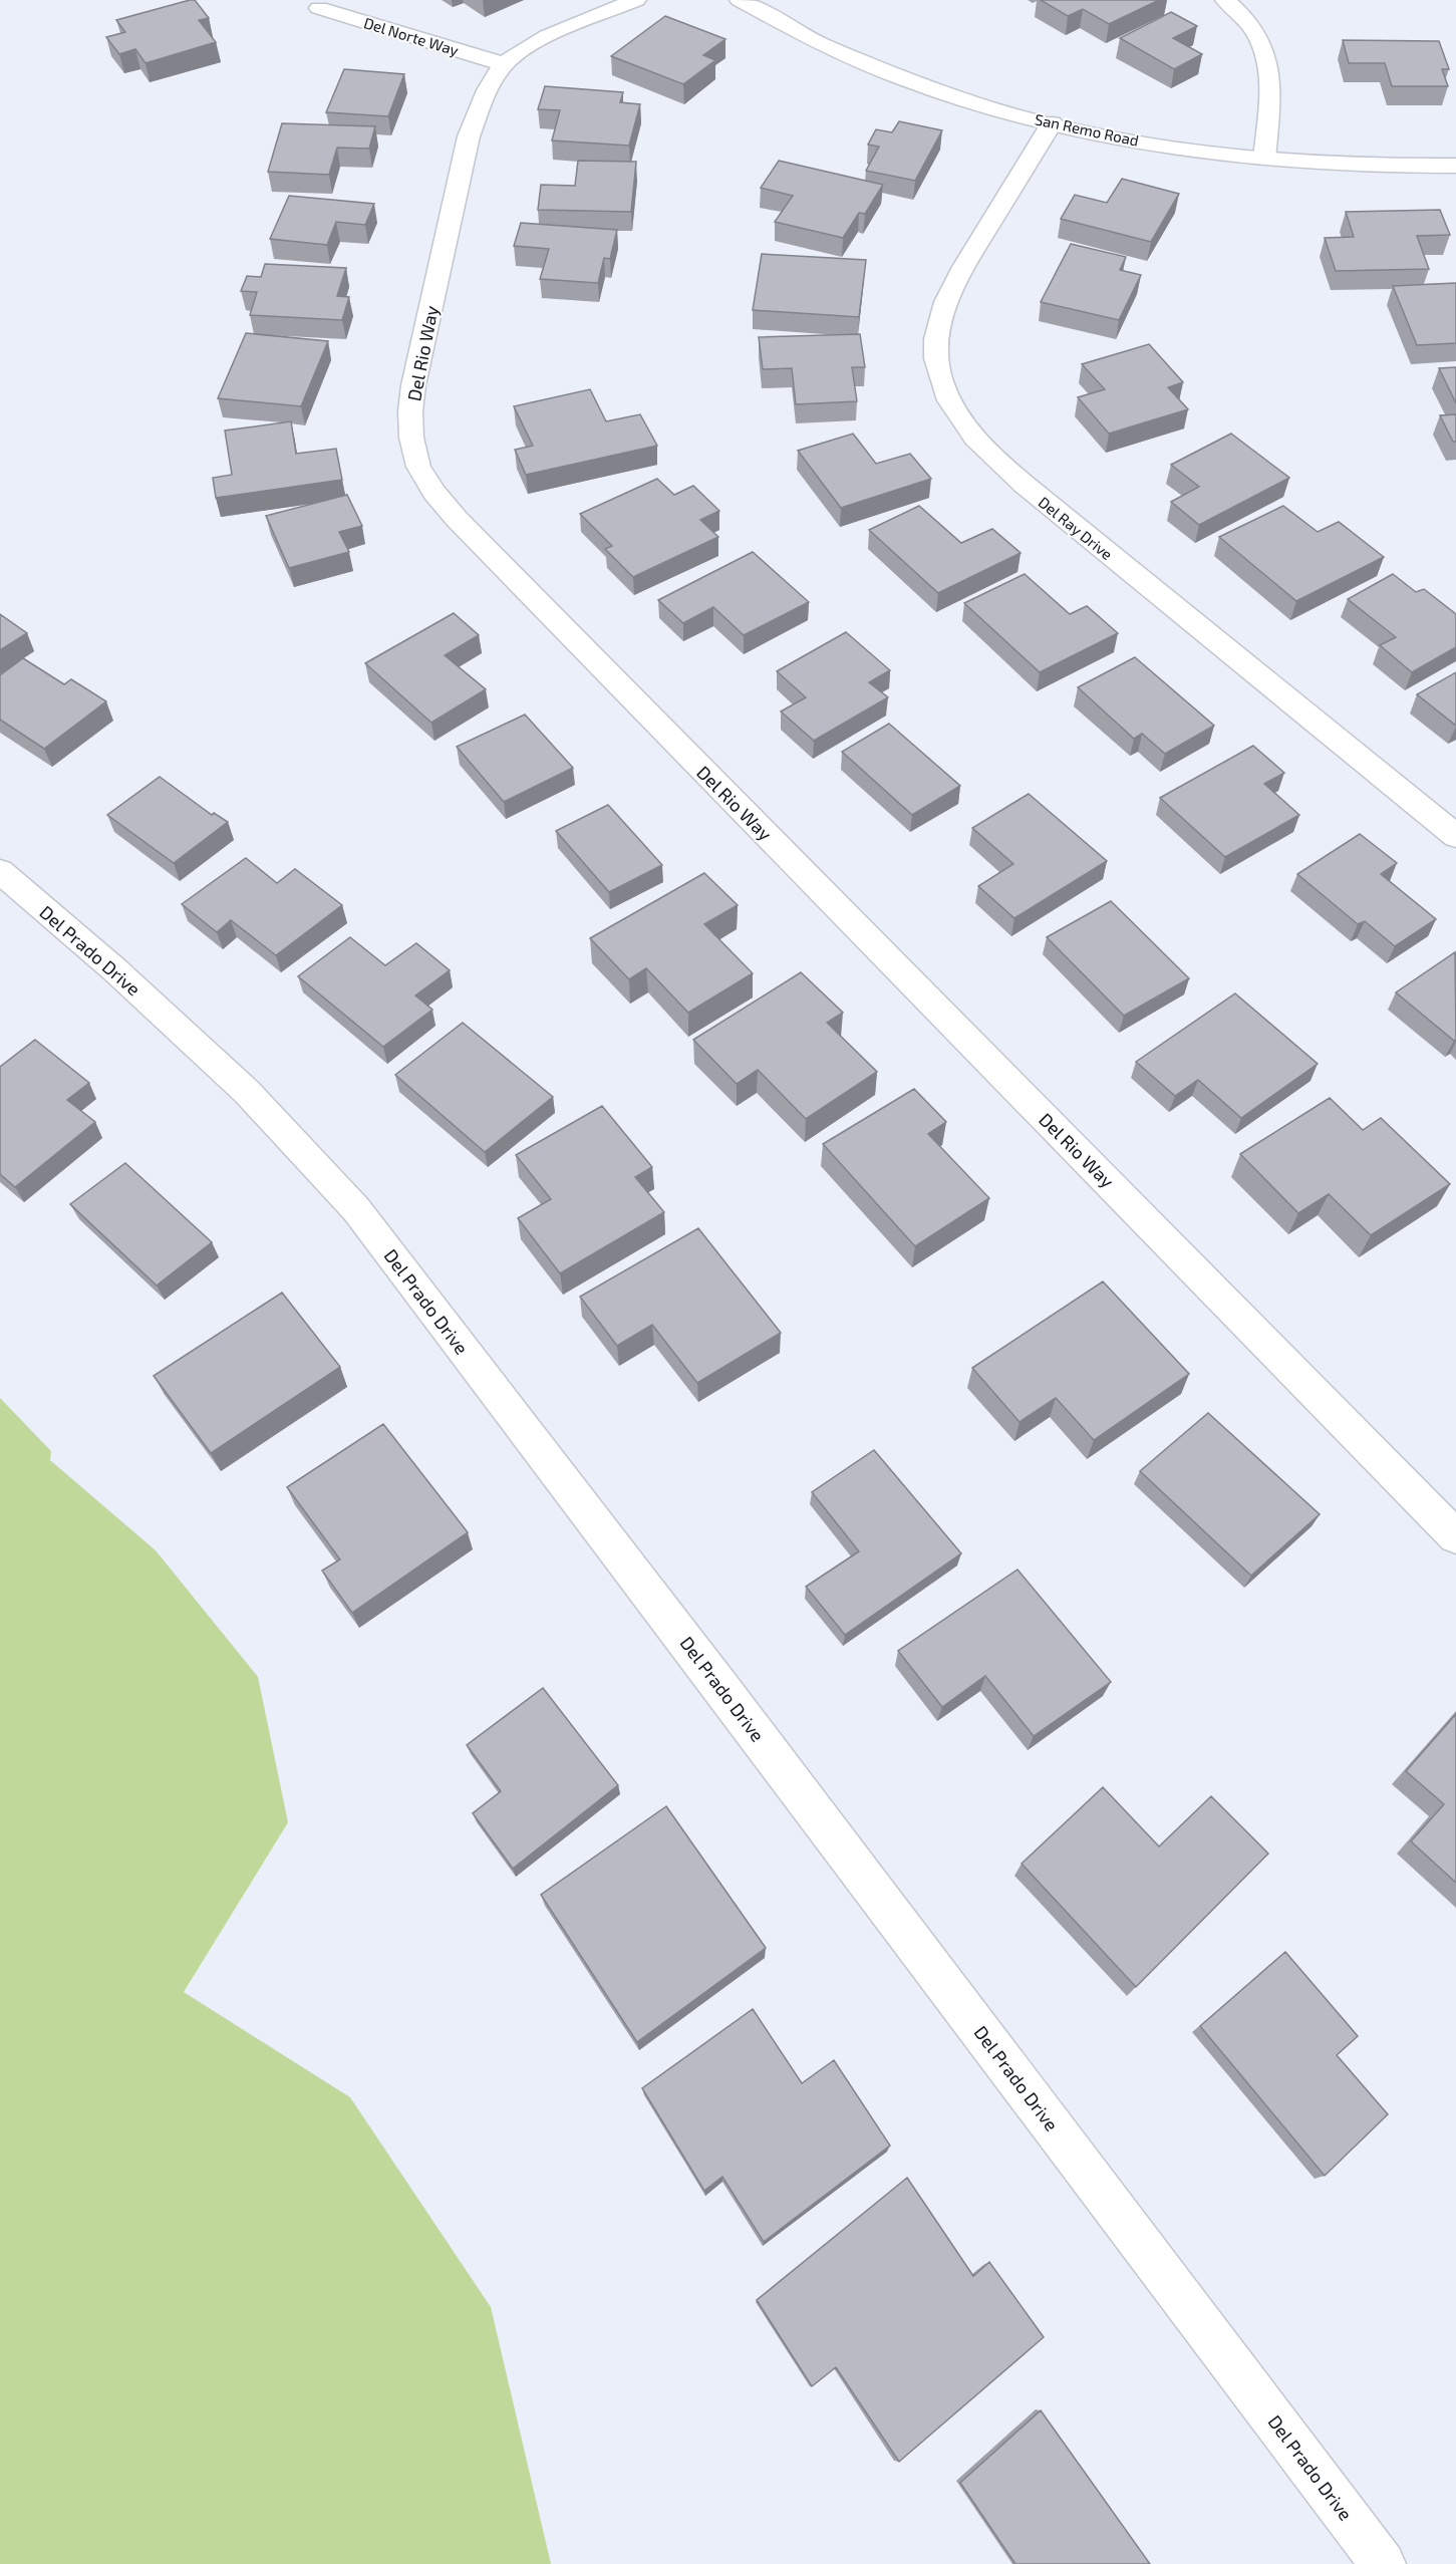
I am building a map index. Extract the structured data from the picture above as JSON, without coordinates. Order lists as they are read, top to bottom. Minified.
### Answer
{"streets":{"street":["Del Norte Way","San Remo Road","Del Rio Way","Del Ray Drive","Del Prado Drive"]},"crossings":[["Del Norte Way","Del Rio Way"],["San Remo Road","Del Ray Drive"]]}
